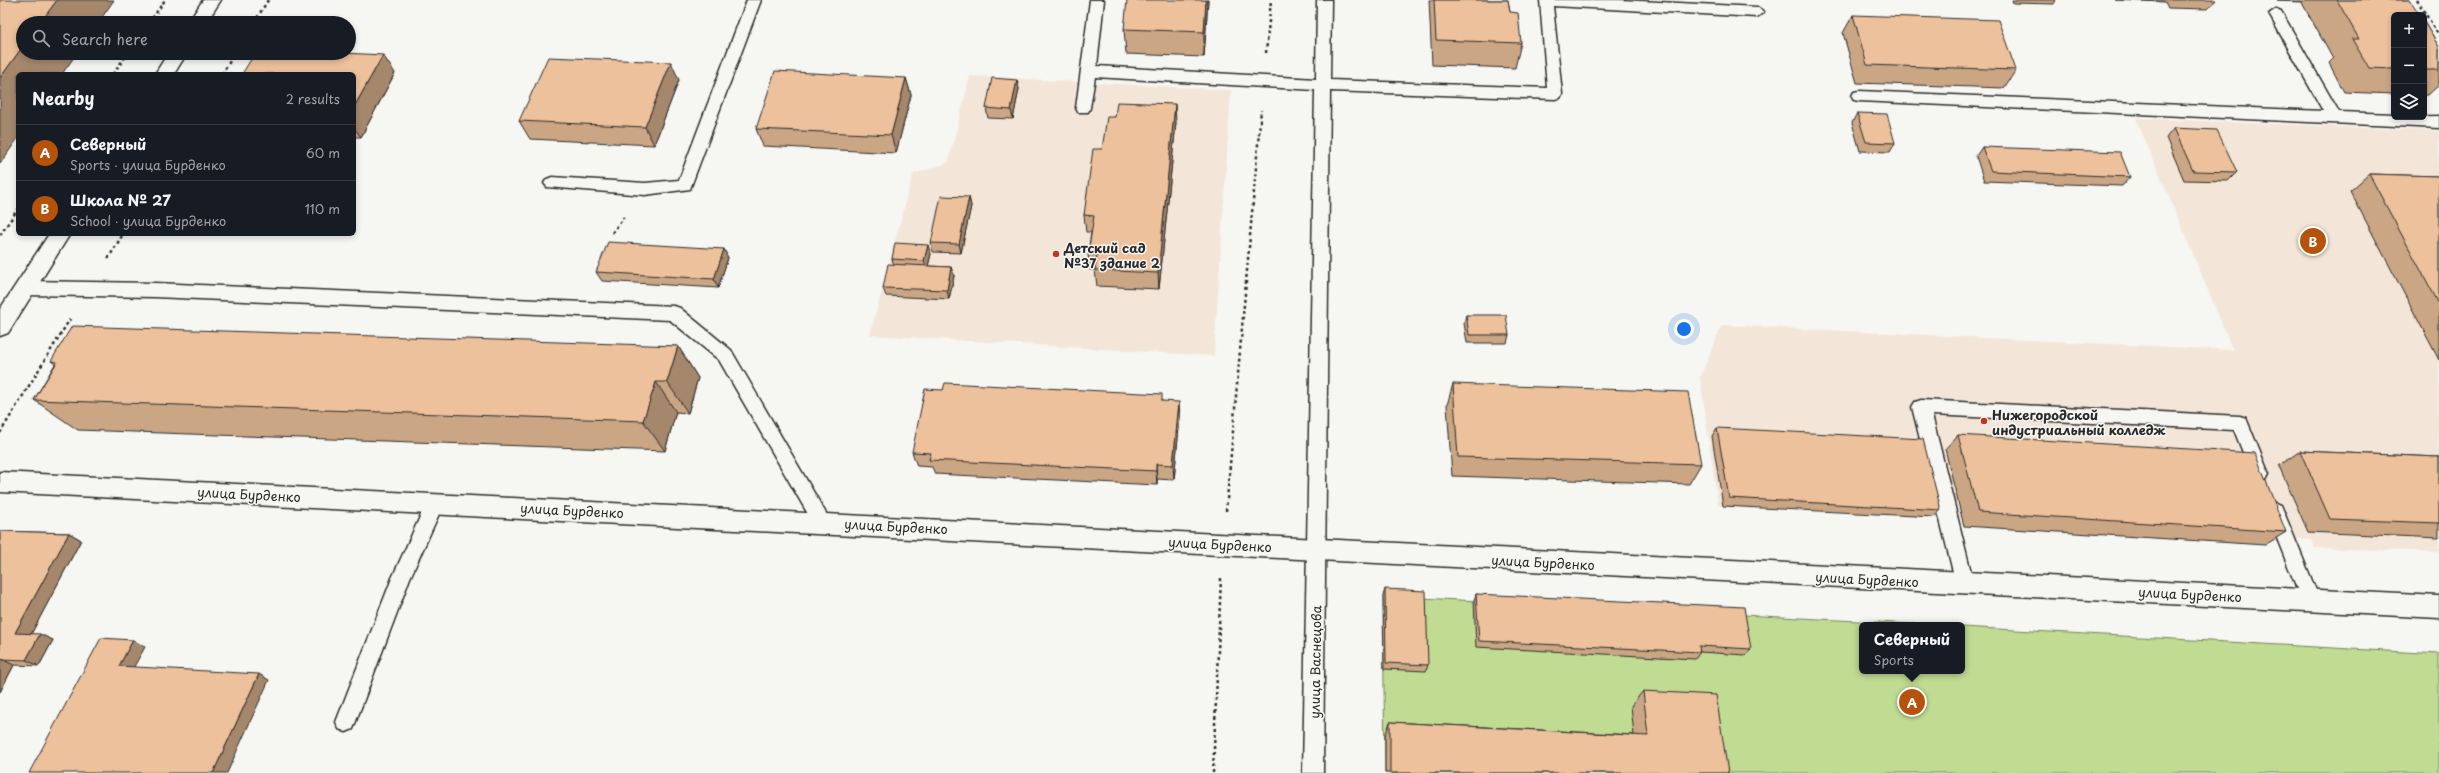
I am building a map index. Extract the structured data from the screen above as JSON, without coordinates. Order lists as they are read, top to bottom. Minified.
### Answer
{"streets":{"street":["улица Бурденко"],"lane":["улица Васнецова"]},"crossings":[["улица Бурденко","улица Васнецова"]],"places":["Детский сад №37 здание 2","Нижегородской индустриальный колледж"],"page":{"map_buttons":["+","−"],"search":"Search here","heading":["Nearby","2 results"],"list":[{"mark":"A","name":"Северный","note":"Sports · улица Бурденко","value":"60 m"},{"mark":"B","name":"Школа № 27","note":"School · улица Бурденко","value":"110 m"}],"pins":["B","A"],"popup":["Северный","Sports"]}}
